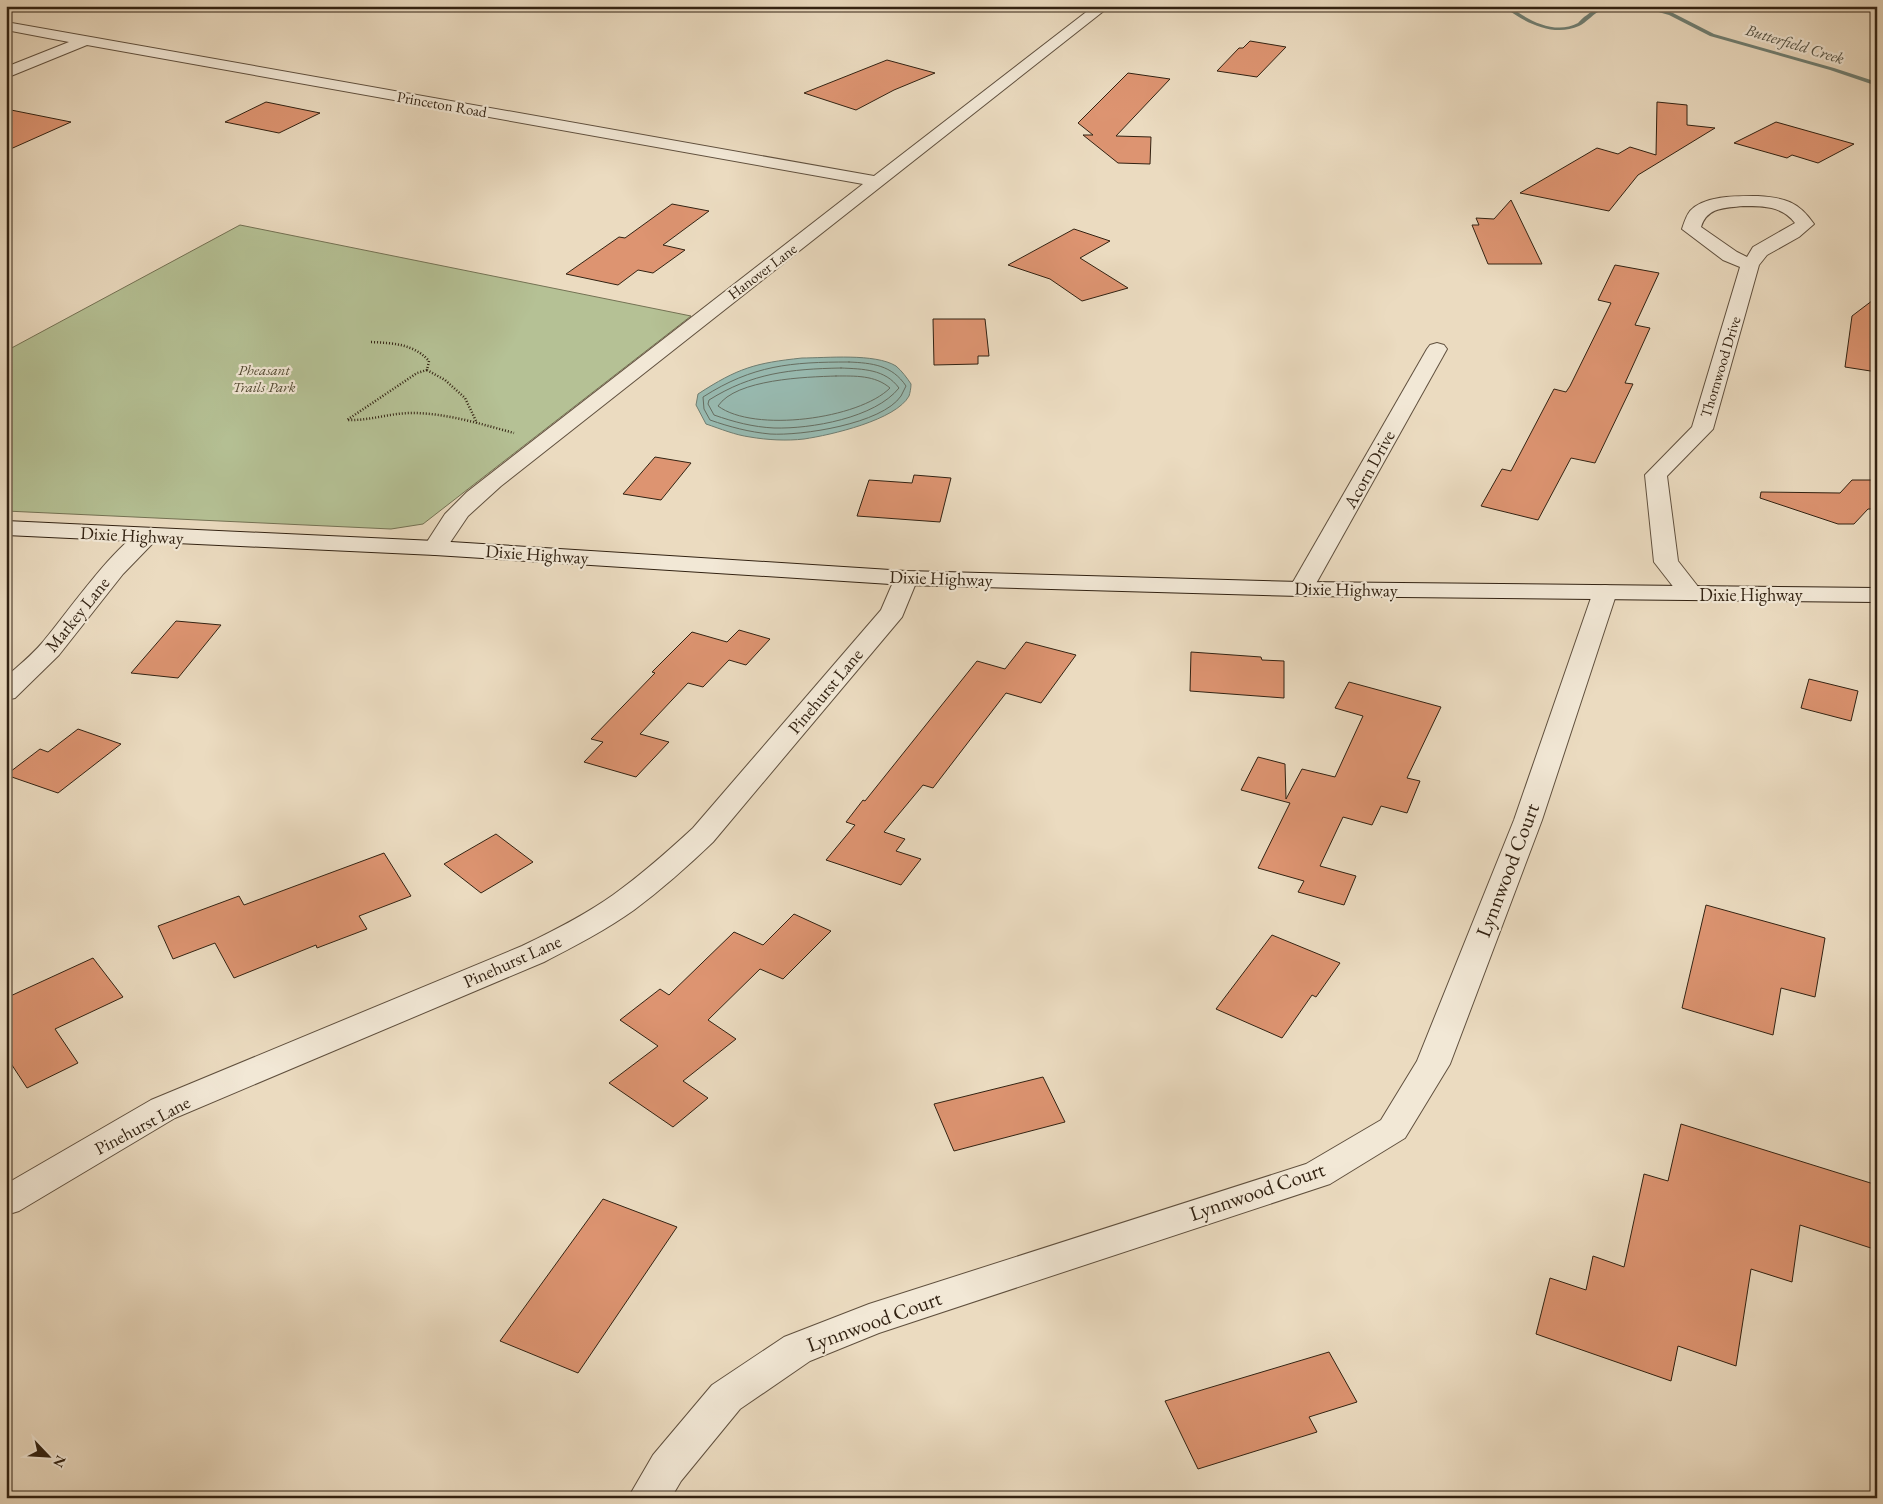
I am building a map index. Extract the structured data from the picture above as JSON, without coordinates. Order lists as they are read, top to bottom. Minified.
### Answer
{"streets":{"street":["Princeton Road","Hanover Lane","Thornwood Drive","Acorn Drive","Dixie Highway","Markey Lane","Pinehurst Lane","Lynnwood Court"]},"crossings":[["Princeton Road","Hanover Lane"],["Hanover Lane","Dixie Highway"],["Thornwood Drive","Dixie Highway"],["Acorn Drive","Dixie Highway"],["Dixie Highway","Markey Lane"],["Dixie Highway","Pinehurst Lane"],["Dixie Highway","Lynnwood Court"]],"water":["Butterfield Creek"],"parks":["Pheasant Trails Park"],"north":"bottom right"}
